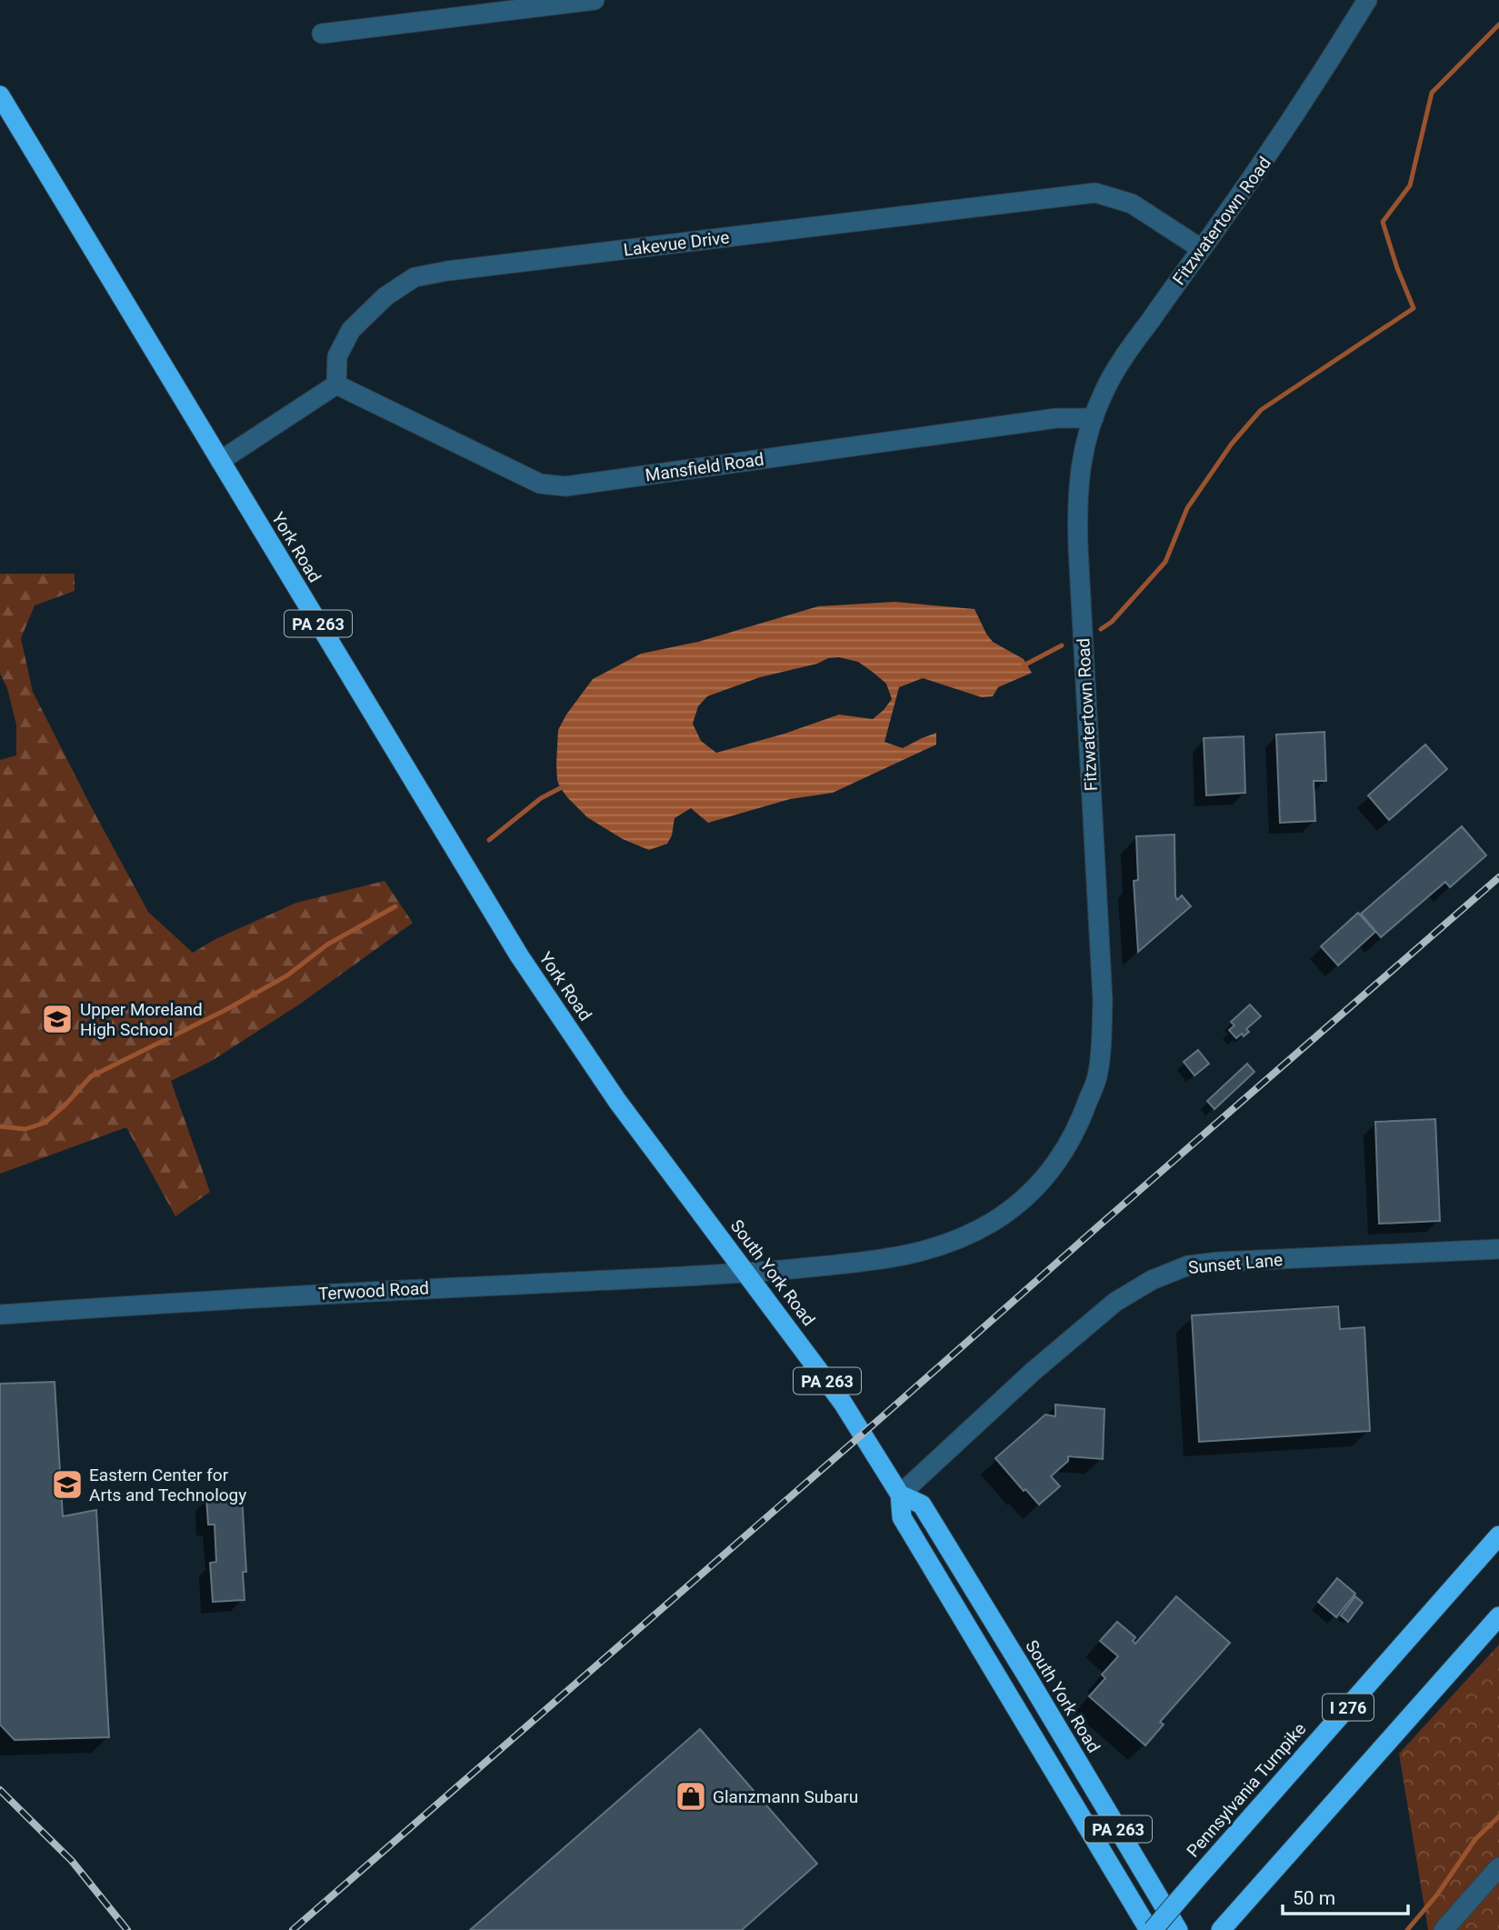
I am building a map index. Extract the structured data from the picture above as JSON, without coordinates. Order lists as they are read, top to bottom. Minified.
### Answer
{"streets":{"highway":["York Road","PA 263","South York Road","I 276","Pennsylvania Turnpike"],"street":["Fitzwatertown Road","Lakevue Drive","Mansfield Road","Sunset Lane","Terwood Road"]},"crossings":[["Fitzwatertown Road","Lakevue Drive"],["Fitzwatertown Road","Mansfield Road"],["Fitzwatertown Road","South York Road"],["Fitzwatertown Road","Terwood Road"],["Lakevue Drive","Mansfield Road"],["York Road","South York Road"],["Sunset Lane","South York Road"],["South York Road","Terwood Road"],["South York Road","Pennsylvania Turnpike"]],"places":{"school or university":["Upper Moreland High School","Eastern Center for Arts and Technology"],"shop":["Glanzmann Subaru"]},"scale_bar":"50 m"}
